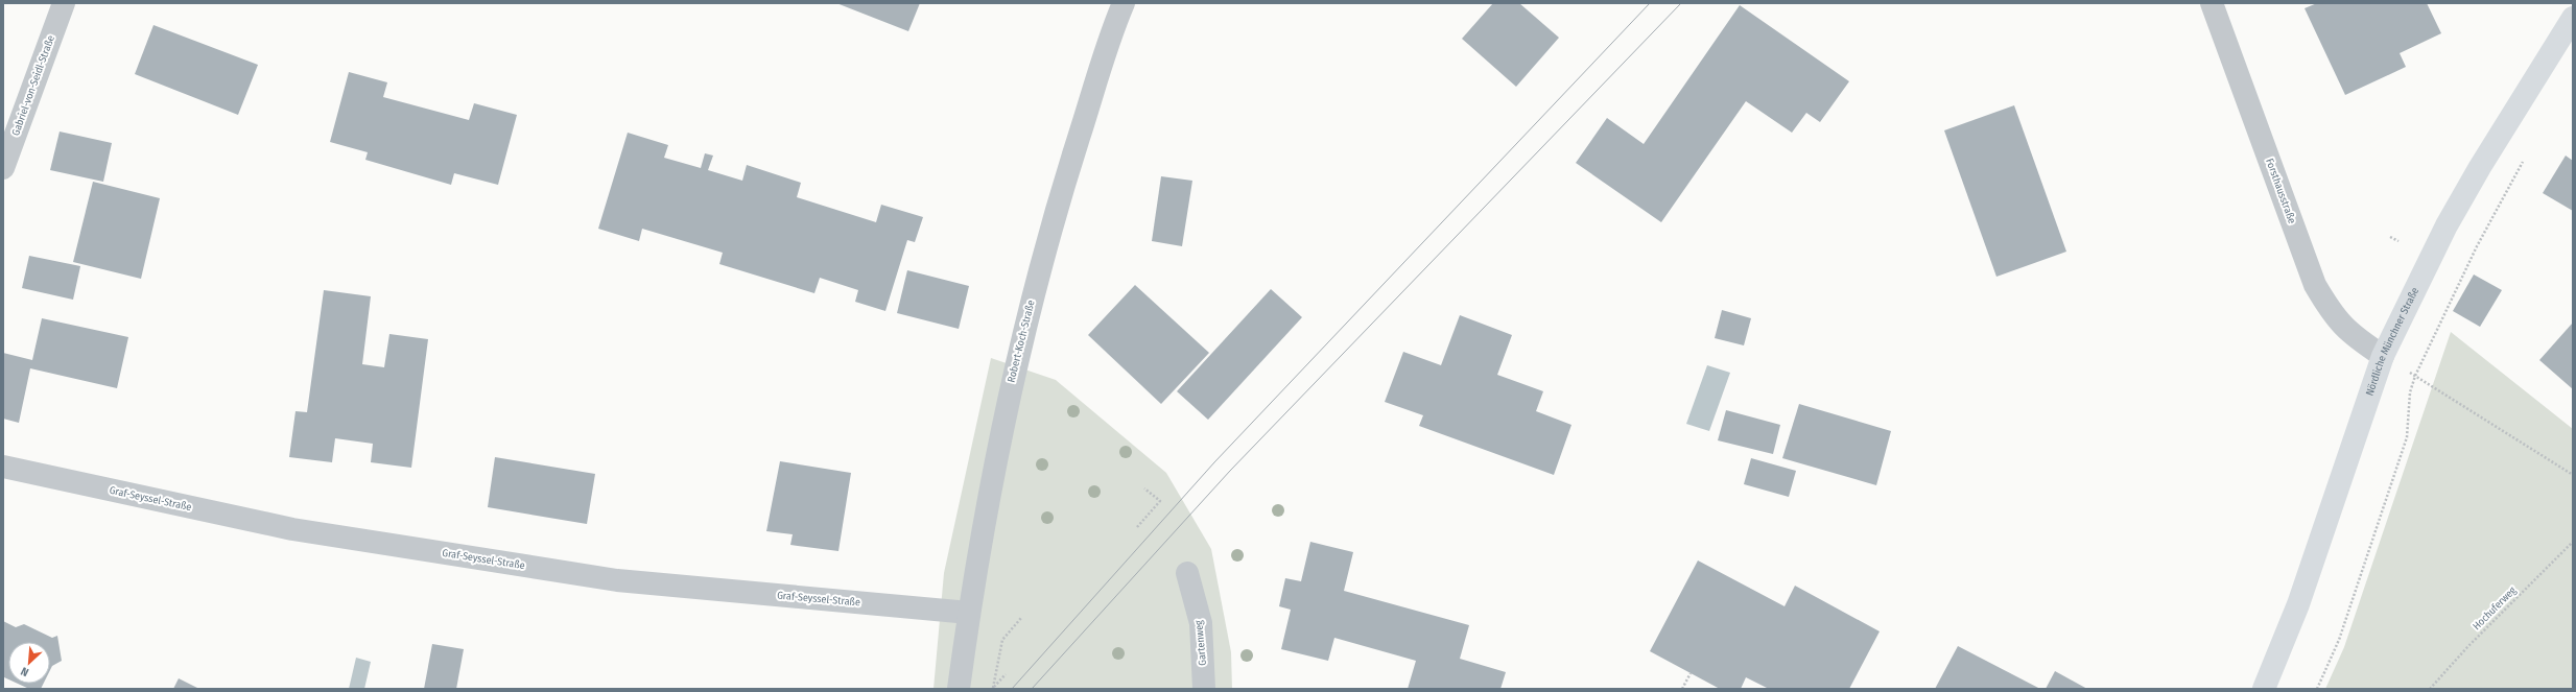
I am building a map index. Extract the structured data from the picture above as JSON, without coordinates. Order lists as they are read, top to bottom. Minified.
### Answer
{"streets":{"main road":["Nördliche Münchner Straße"],"street":["Gabriel-von-Seidl-Straße","Forsthausstraße","Robert-Koch-Straße","Graf-Seyssel-Straße","Gartenweg"],"path":["Hochuferweg"]},"crossings":[["Forsthausstraße","Nördliche Münchner Straße"],["Robert-Koch-Straße","Graf-Seyssel-Straße"]],"north":"bottom left"}
